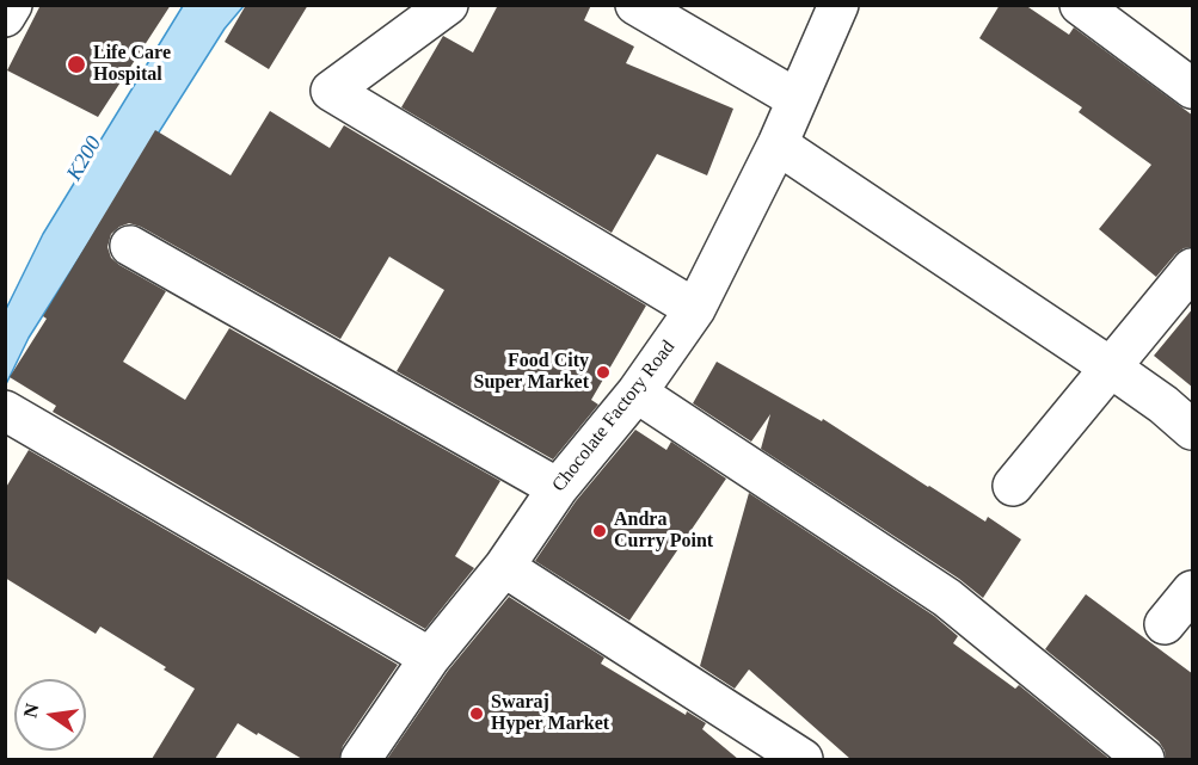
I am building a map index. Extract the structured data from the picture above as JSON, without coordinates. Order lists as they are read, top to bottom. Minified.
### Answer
{"streets":{"street":["Chocolate Factory Road"]},"water":["K200"],"places":["Life Care Hospital","Food City Super Market","Andra Curry Point","Swaraj Hyper Market"],"north":"left"}
